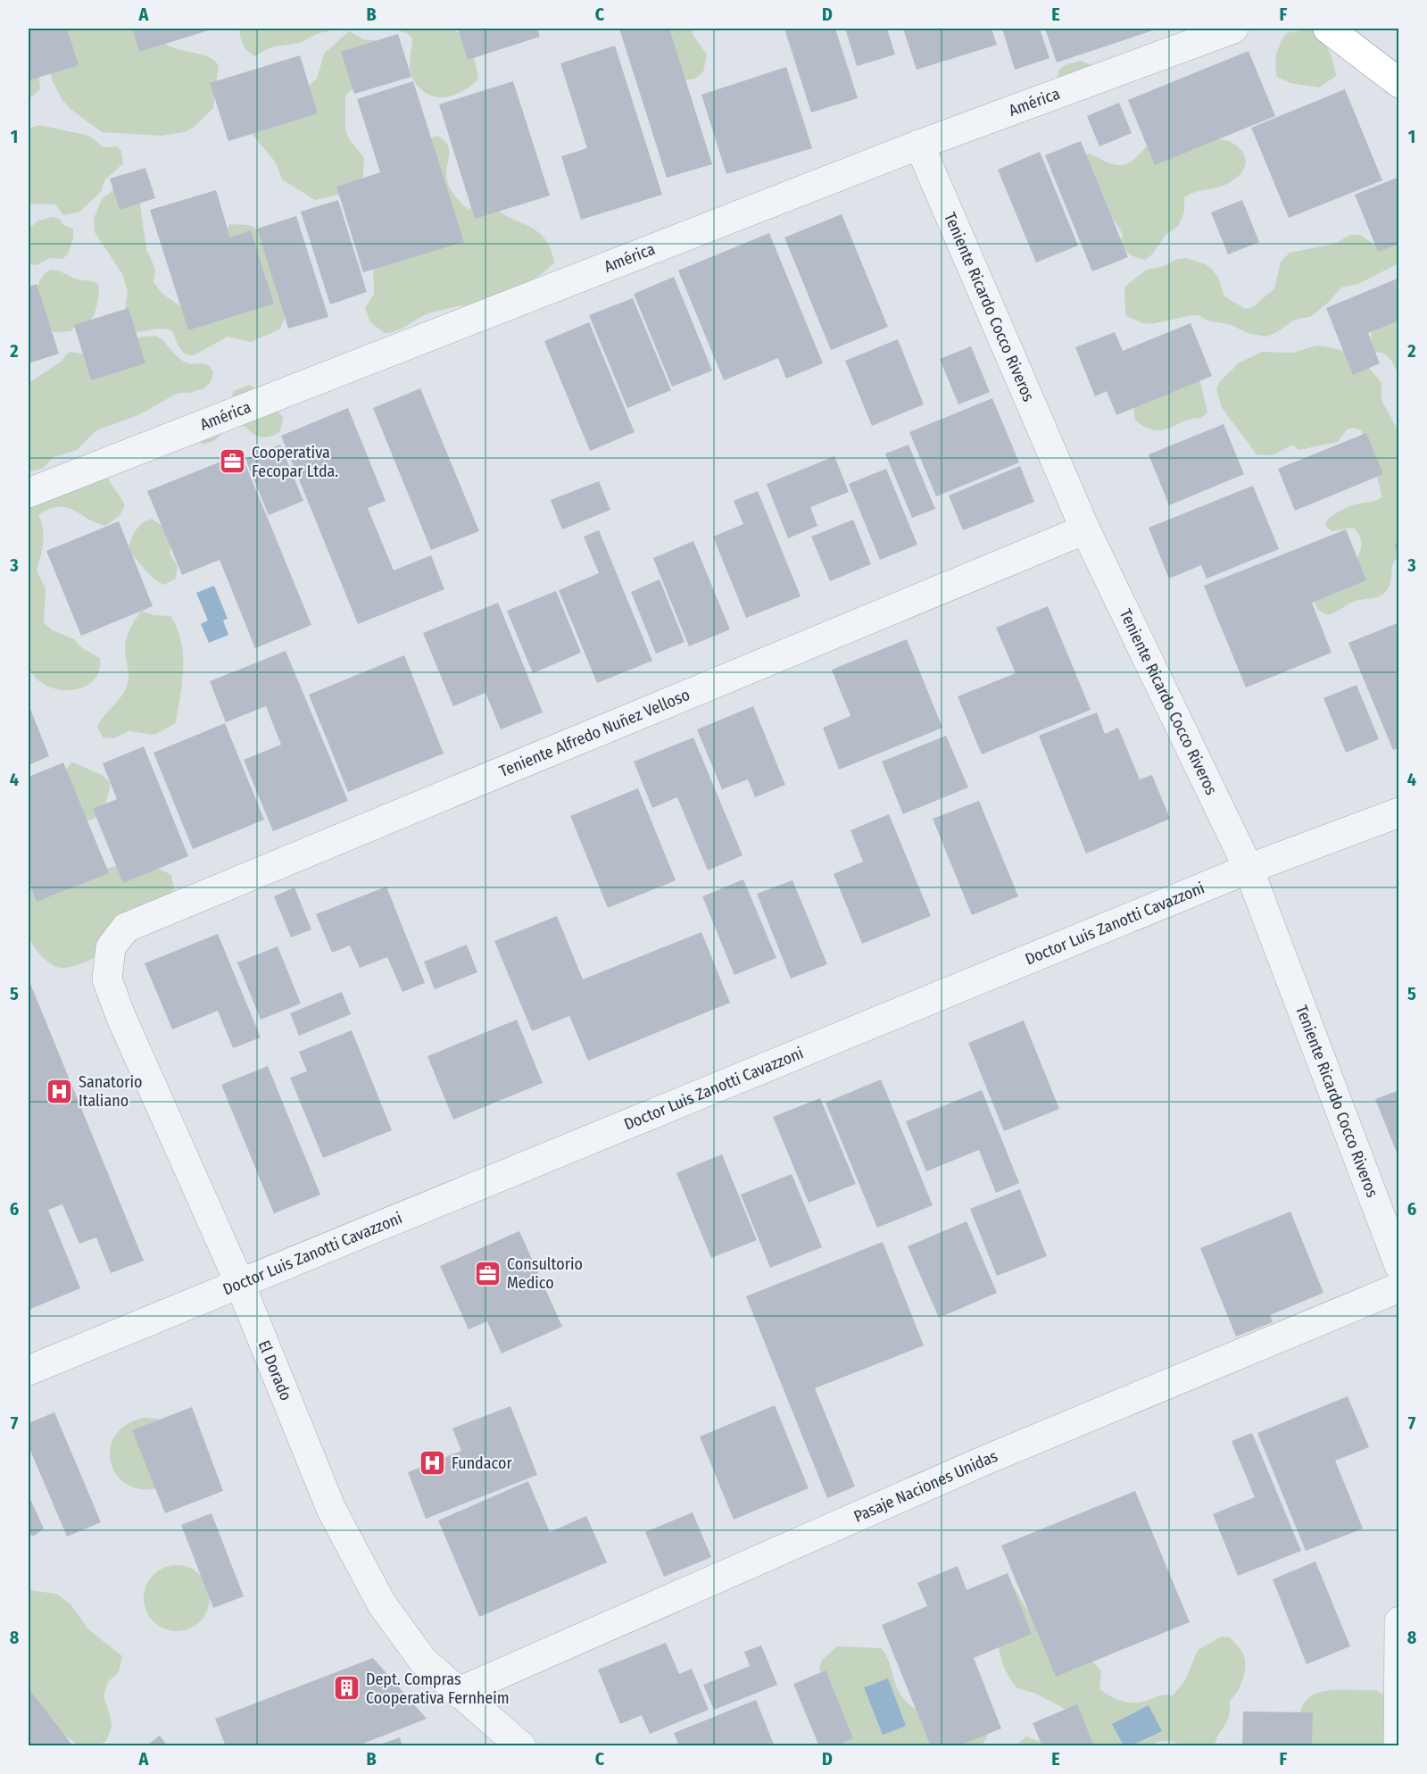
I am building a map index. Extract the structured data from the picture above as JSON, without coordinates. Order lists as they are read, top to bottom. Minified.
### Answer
{"streets":{"street":["América","Teniente Ricardo Cocco Riveros","Teniente Alfredo Nuñez Velloso","Doctor Luis Zanotti Cavazzoni","El Dorado","Pasaje Naciones Unidas"]},"crossings":[["América","Teniente Ricardo Cocco Riveros"],["Teniente Ricardo Cocco Riveros","Teniente Alfredo Nuñez Velloso"],["Teniente Ricardo Cocco Riveros","Doctor Luis Zanotti Cavazzoni"],["Teniente Alfredo Nuñez Velloso","El Dorado"],["Doctor Luis Zanotti Cavazzoni","El Dorado"],["El Dorado","Pasaje Naciones Unidas"]],"places":{"office":["Cooperativa Fecopar Ltda.","Consultorio Medico"],"hospital":["Sanatorio Italiano","Fundacor"],"building":["Dept. Compras Cooperativa Fernheim"]},"grid":{"columns":["A","B","C","D","E","F"],"rows":["1","2","3","4","5","6","7","8"]}}
